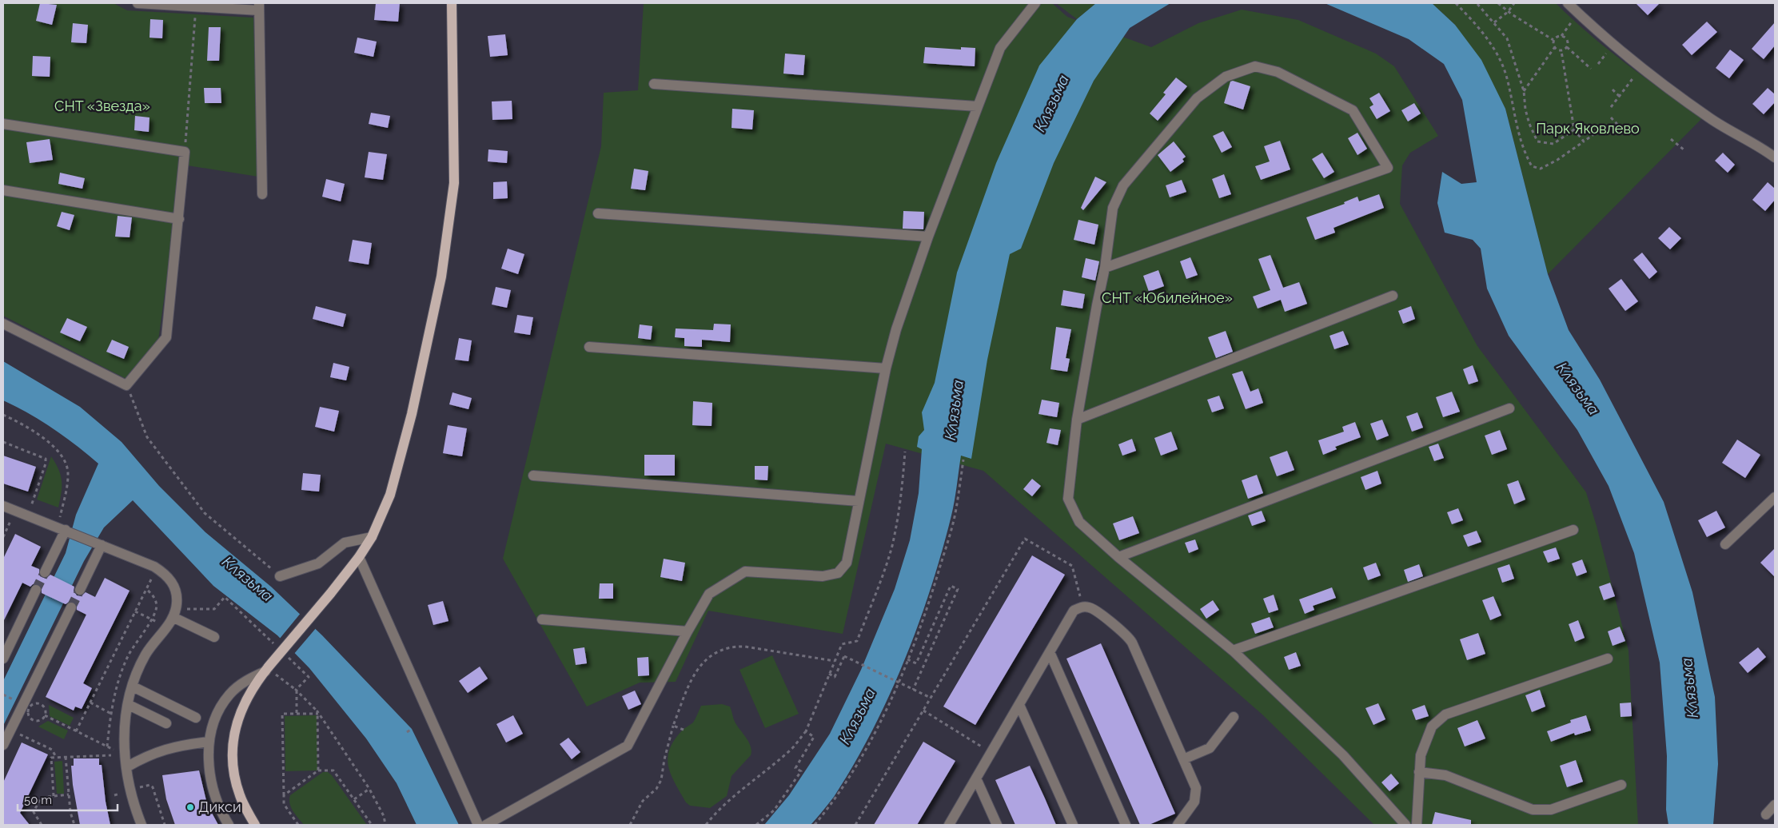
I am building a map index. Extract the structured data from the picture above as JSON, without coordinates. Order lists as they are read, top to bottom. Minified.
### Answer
{"water":["Клязьма"],"parks":["СНТ «Звезда»","Парк Яковлево","СНТ «Юбилейное»"],"places":["Дикси"],"scale_bar":"50 m"}
